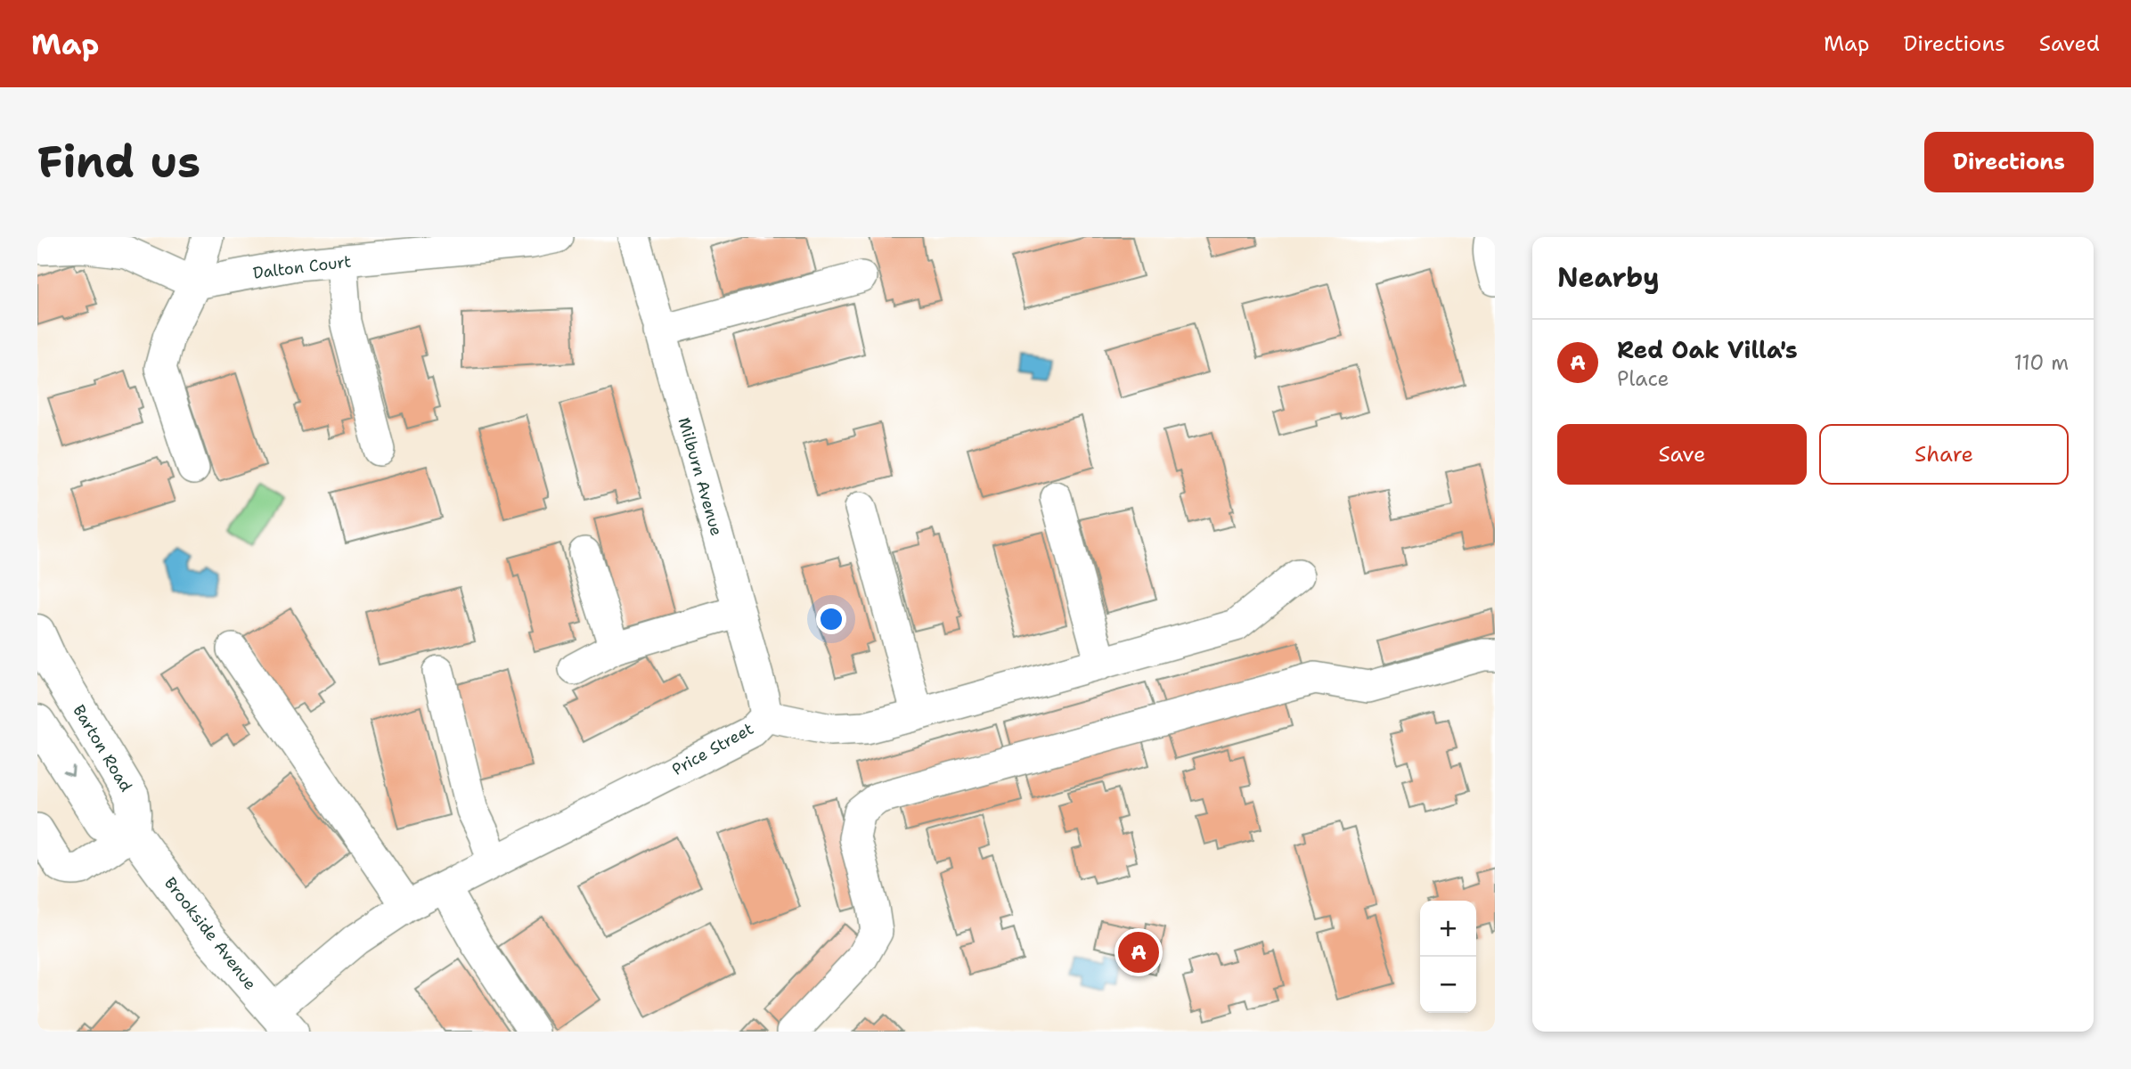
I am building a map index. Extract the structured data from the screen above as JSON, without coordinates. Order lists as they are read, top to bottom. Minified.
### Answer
{"streets":{"main road":["Barton Road","Brookside Avenue"],"street":["Dalton Court","Milburn Avenue","Price Street"]},"crossings":[["Milburn Avenue","Price Street"],["Barton Road","Brookside Avenue"],["Price Street","Brookside Avenue"]],"page":{"header":"Map","nav":["Map","Directions","Saved"],"buttons":["Directions",["Save","Share"]],"title":"Find us","heading":"Nearby","list":[{"mark":"A","name":"Red Oak Villa's","note":"Place","value":"110 m"}],"map_buttons":["+","−"],"pins":"A"}}
